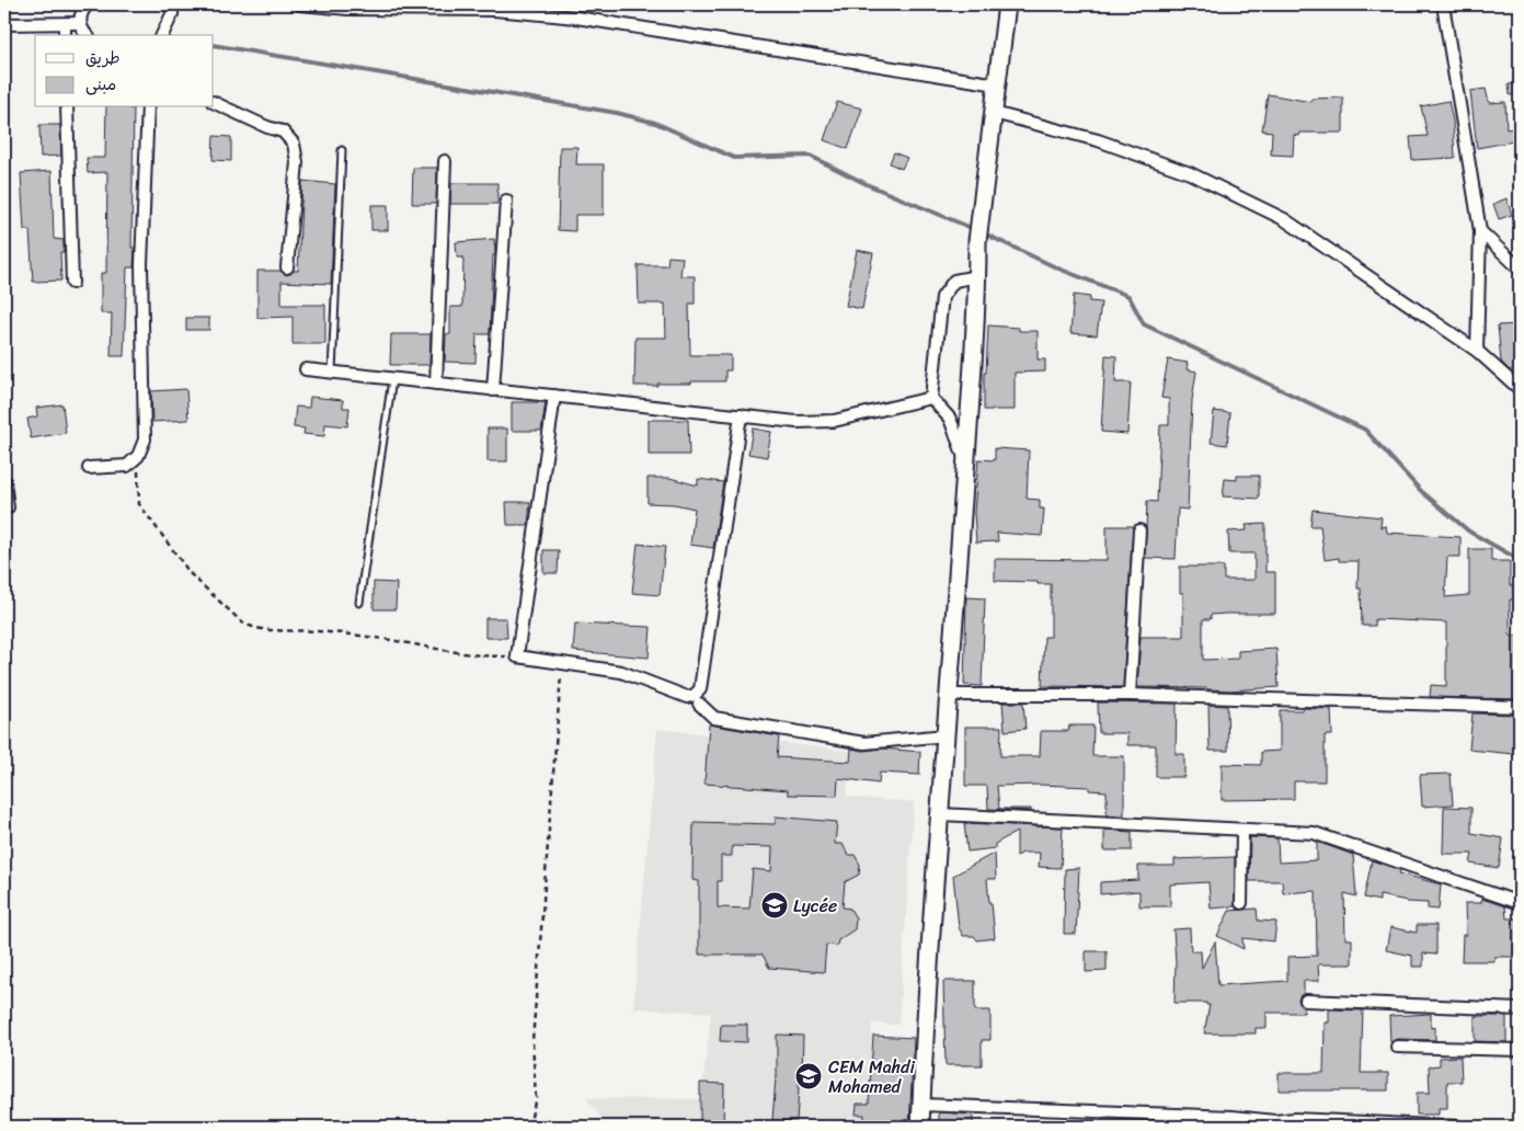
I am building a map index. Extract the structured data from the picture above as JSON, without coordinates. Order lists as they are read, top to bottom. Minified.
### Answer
{"places":{"school or university":["Lycée","CEM Mahdi Mohamed"]},"legend":["طريق","مبنى"]}
